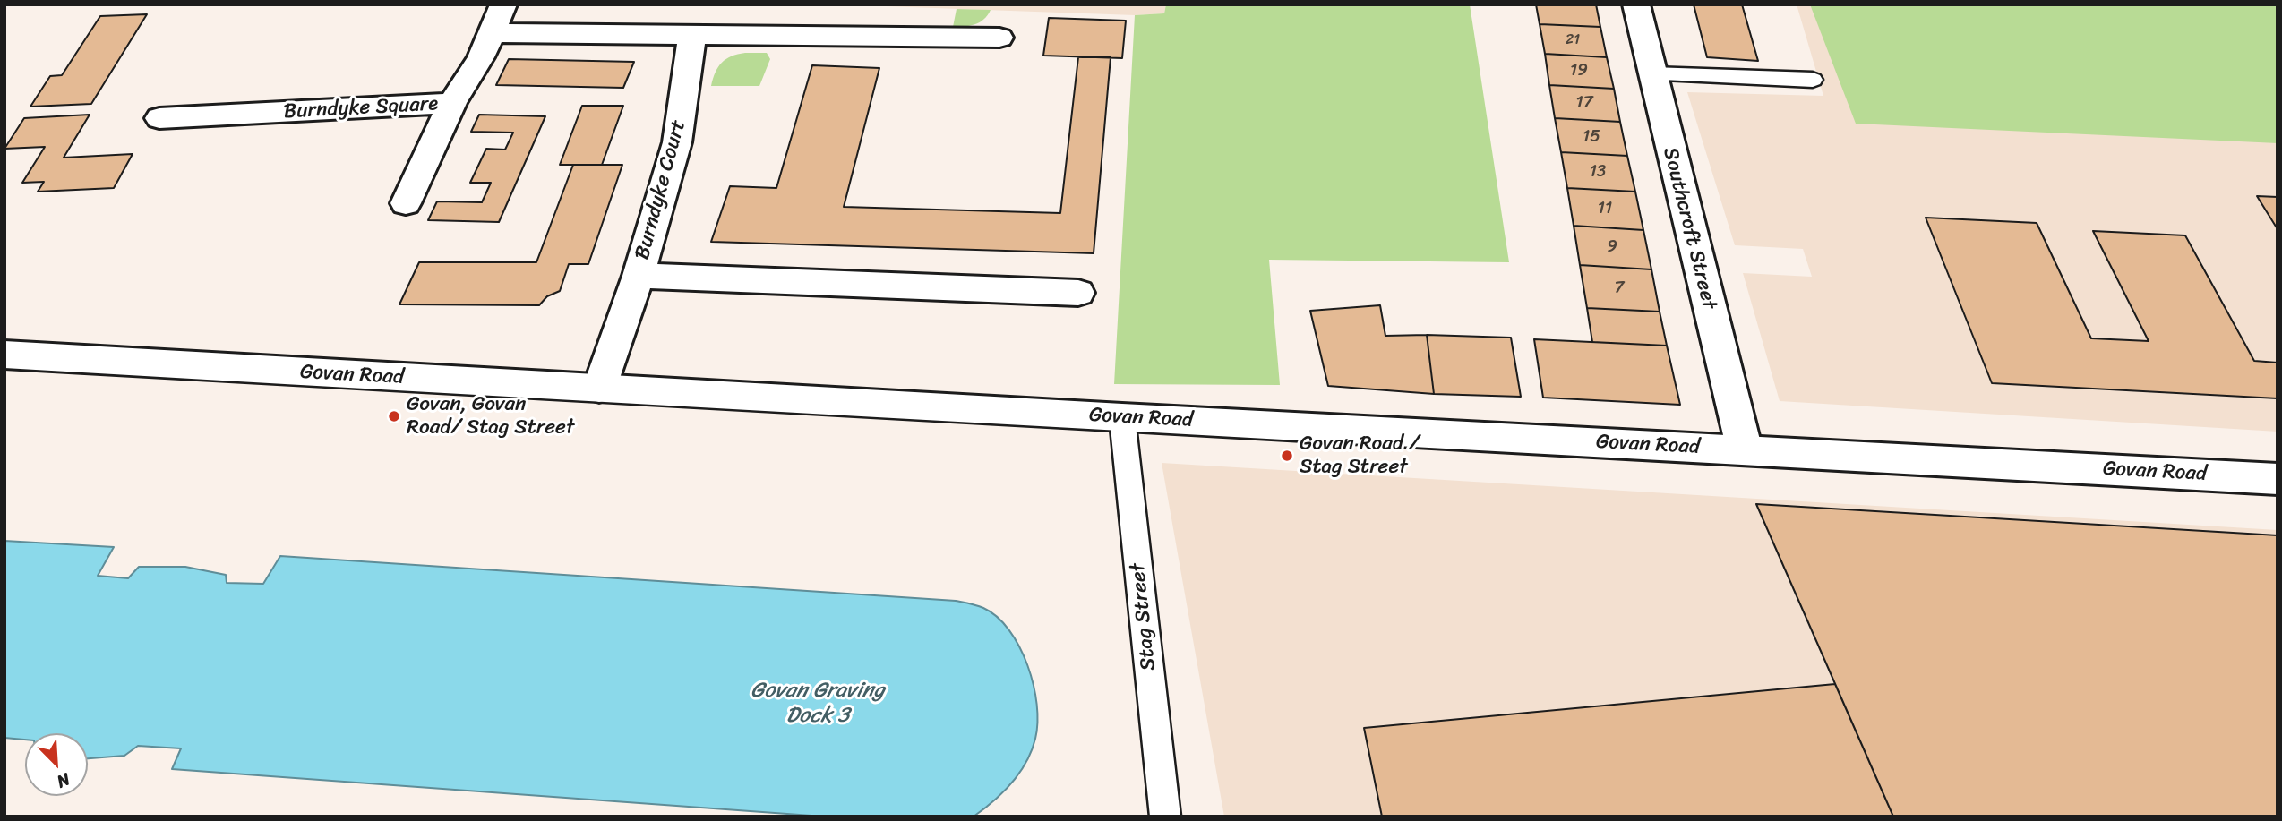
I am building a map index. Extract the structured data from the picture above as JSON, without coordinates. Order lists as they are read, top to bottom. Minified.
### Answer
{"streets":{"street":["Burndyke Square","Burndyke Court","Southcroft Street","Govan Road"],"lane":["Stag Street"]},"crossings":[["Burndyke Court","Govan Road"],["Southcroft Street","Govan Road"],["Govan Road","Stag Street"]],"water":["Govan Graving Dock 3"],"places":["Govan, Govan Road/ Stag Street","Govan Road / Stag Street"],"house_numbers":["21","19","17","15","13","11","9","7"],"north":"bottom right"}
